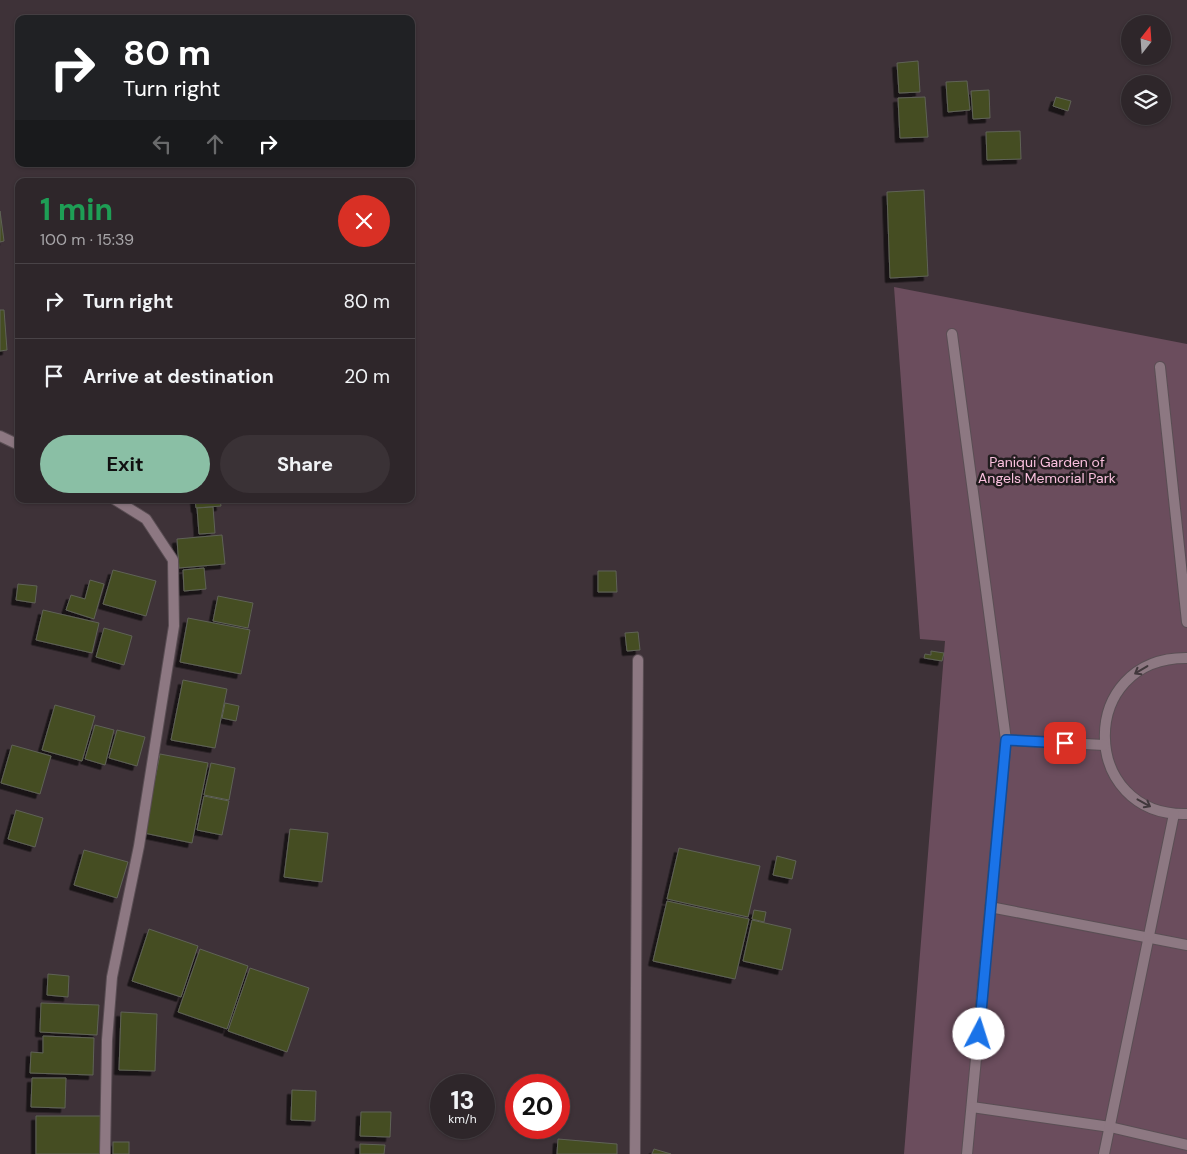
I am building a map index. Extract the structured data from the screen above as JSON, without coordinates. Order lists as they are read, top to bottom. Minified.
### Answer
{"parks":["Paniqui Garden of Angels Memorial Park"],"north":"top","page":{"turn":["80 m","Turn right"],"heading":["1 min","100 m · 15:39"],"list":[{"name":"Turn right","value":"80 m"},{"name":"Arrive at destination","value":"20 m"}],"buttons":["Exit","Share"],"speed":"13 km/h","limit":"20"}}
